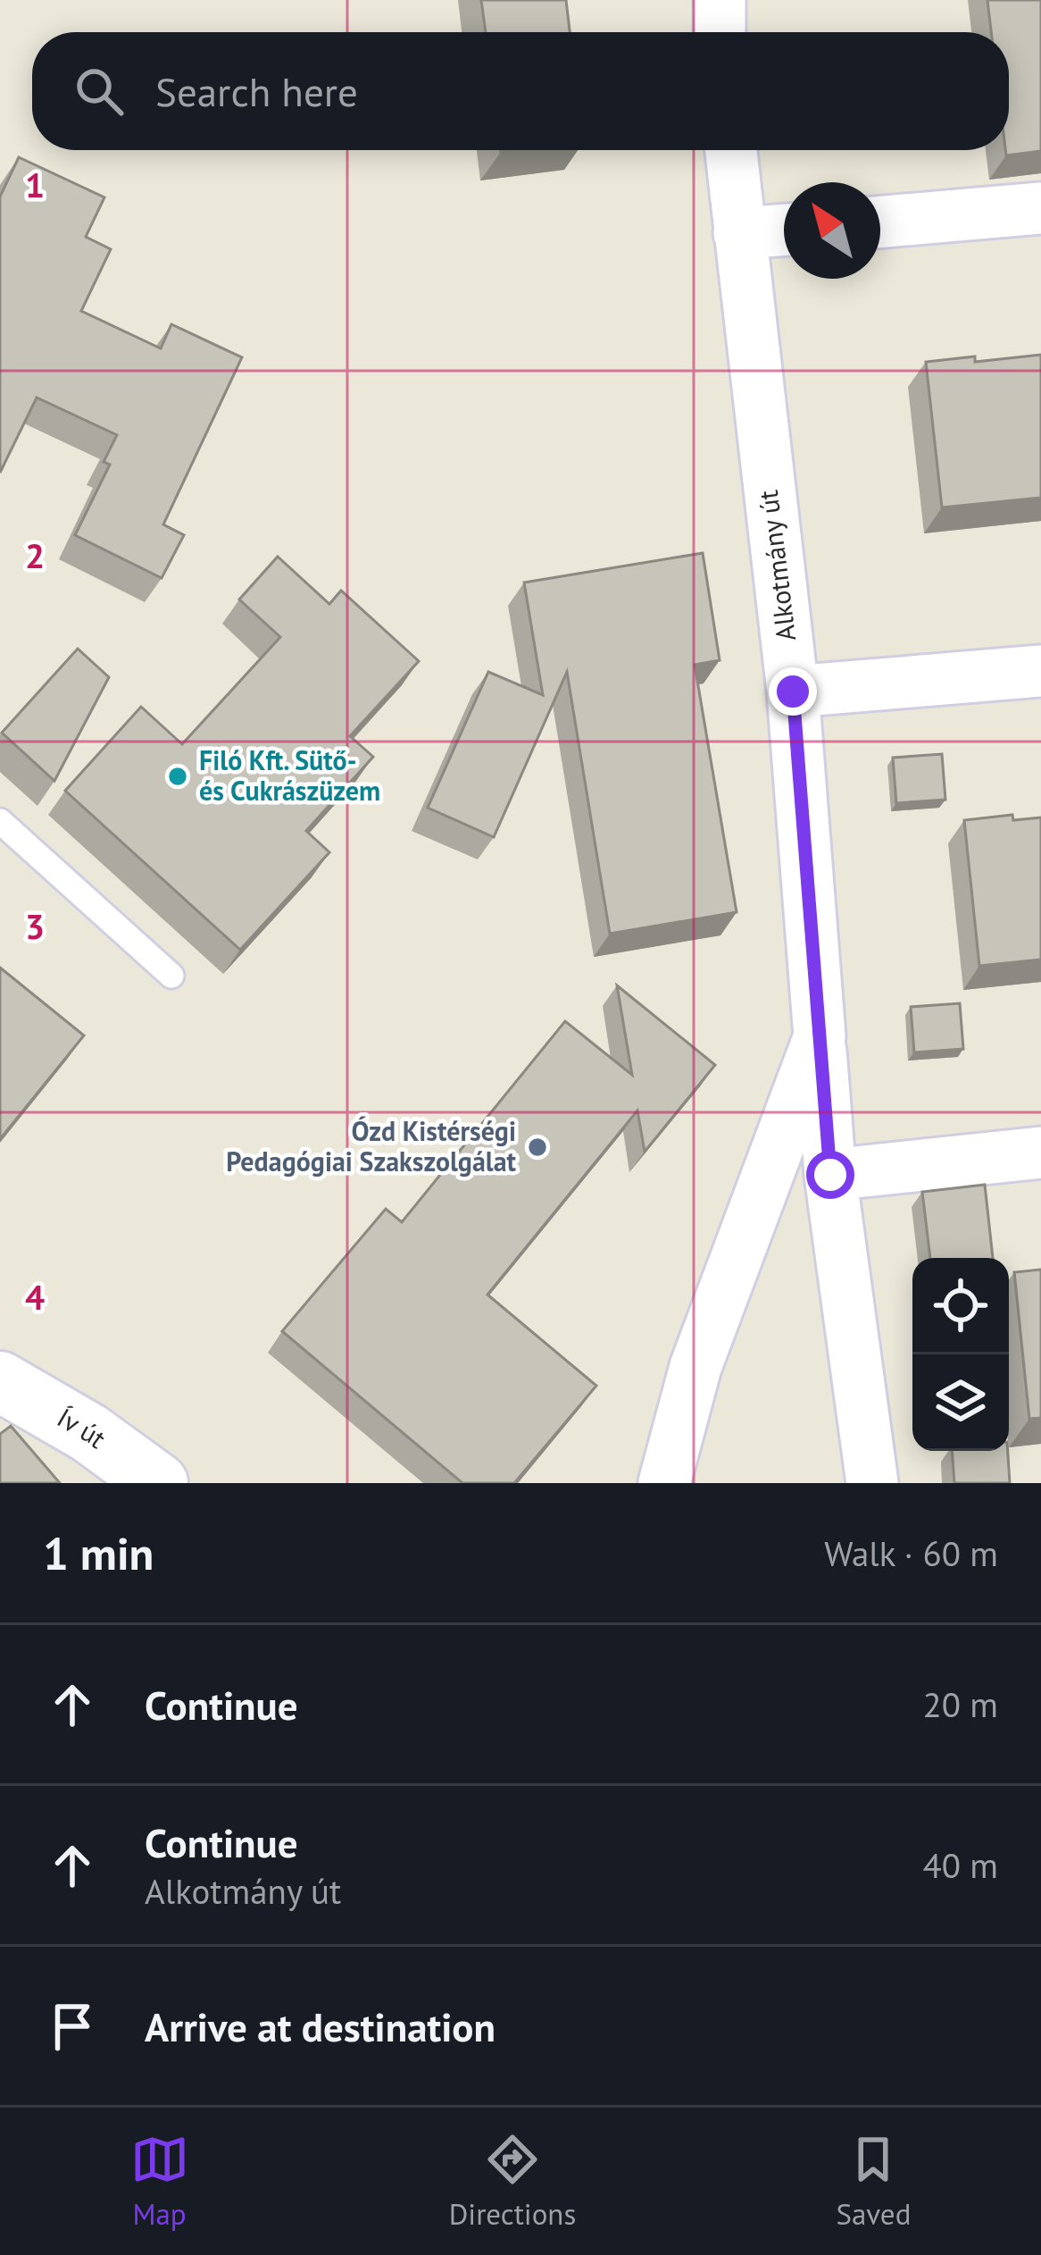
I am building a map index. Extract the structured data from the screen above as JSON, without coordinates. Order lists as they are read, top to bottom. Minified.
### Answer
{"streets":{"main road":["Ív út"],"street":["Alkotmány út"]},"places":["Filó Kft. Sütő- és Cukrászüzem","Ózd Kistérségi Pedagógiai Szakszolgálat"],"north":"top left","page":{"search":"Search here","heading":["1 min","Walk · 60 m"],"list":[["Continue","20 m"],["Continue","Alkotmány út","40 m"],"Arrive at destination"],"nav":["Map","Directions","Saved"]},"grid":{"rows":["1","2","3","4"]}}
